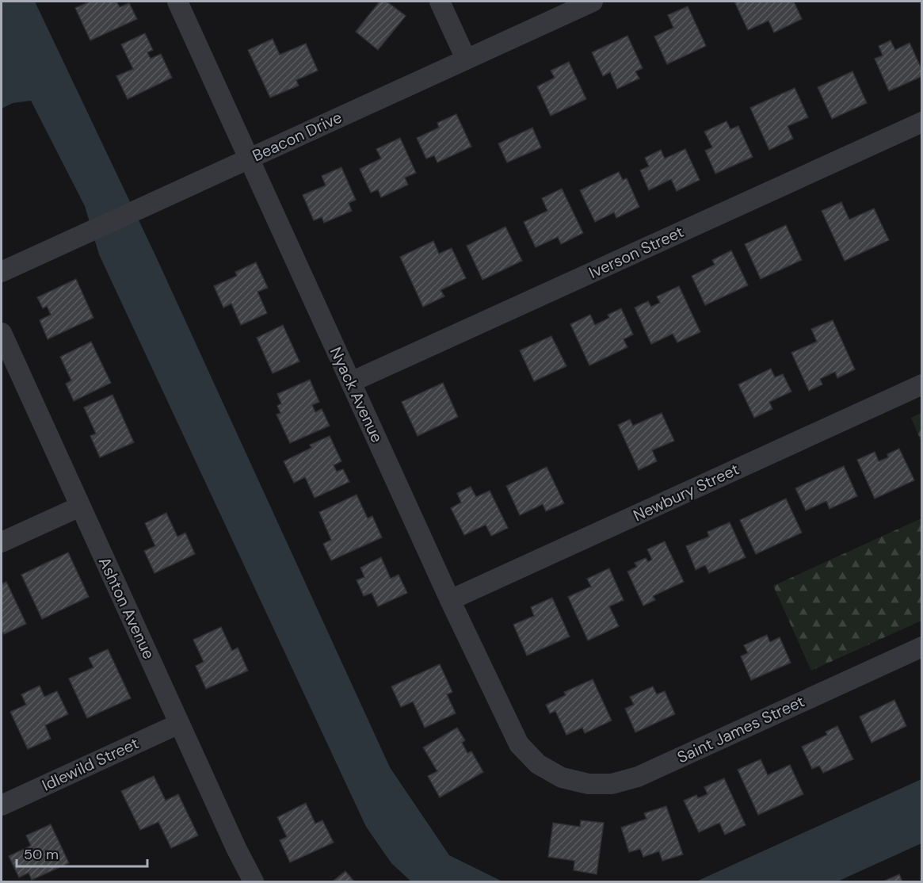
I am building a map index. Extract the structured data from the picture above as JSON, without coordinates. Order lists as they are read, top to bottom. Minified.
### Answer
{"streets":{"street":["Beacon Drive","Iverson Street","Nyack Avenue","Newbury Street","Ashton Avenue","Saint James Street","Idlewild Street"]},"crossings":[["Beacon Drive","Nyack Avenue"],["Iverson Street","Nyack Avenue"],["Nyack Avenue","Newbury Street"],["Nyack Avenue","Saint James Street"],["Ashton Avenue","Idlewild Street"]],"scale_bar":"50 m"}
